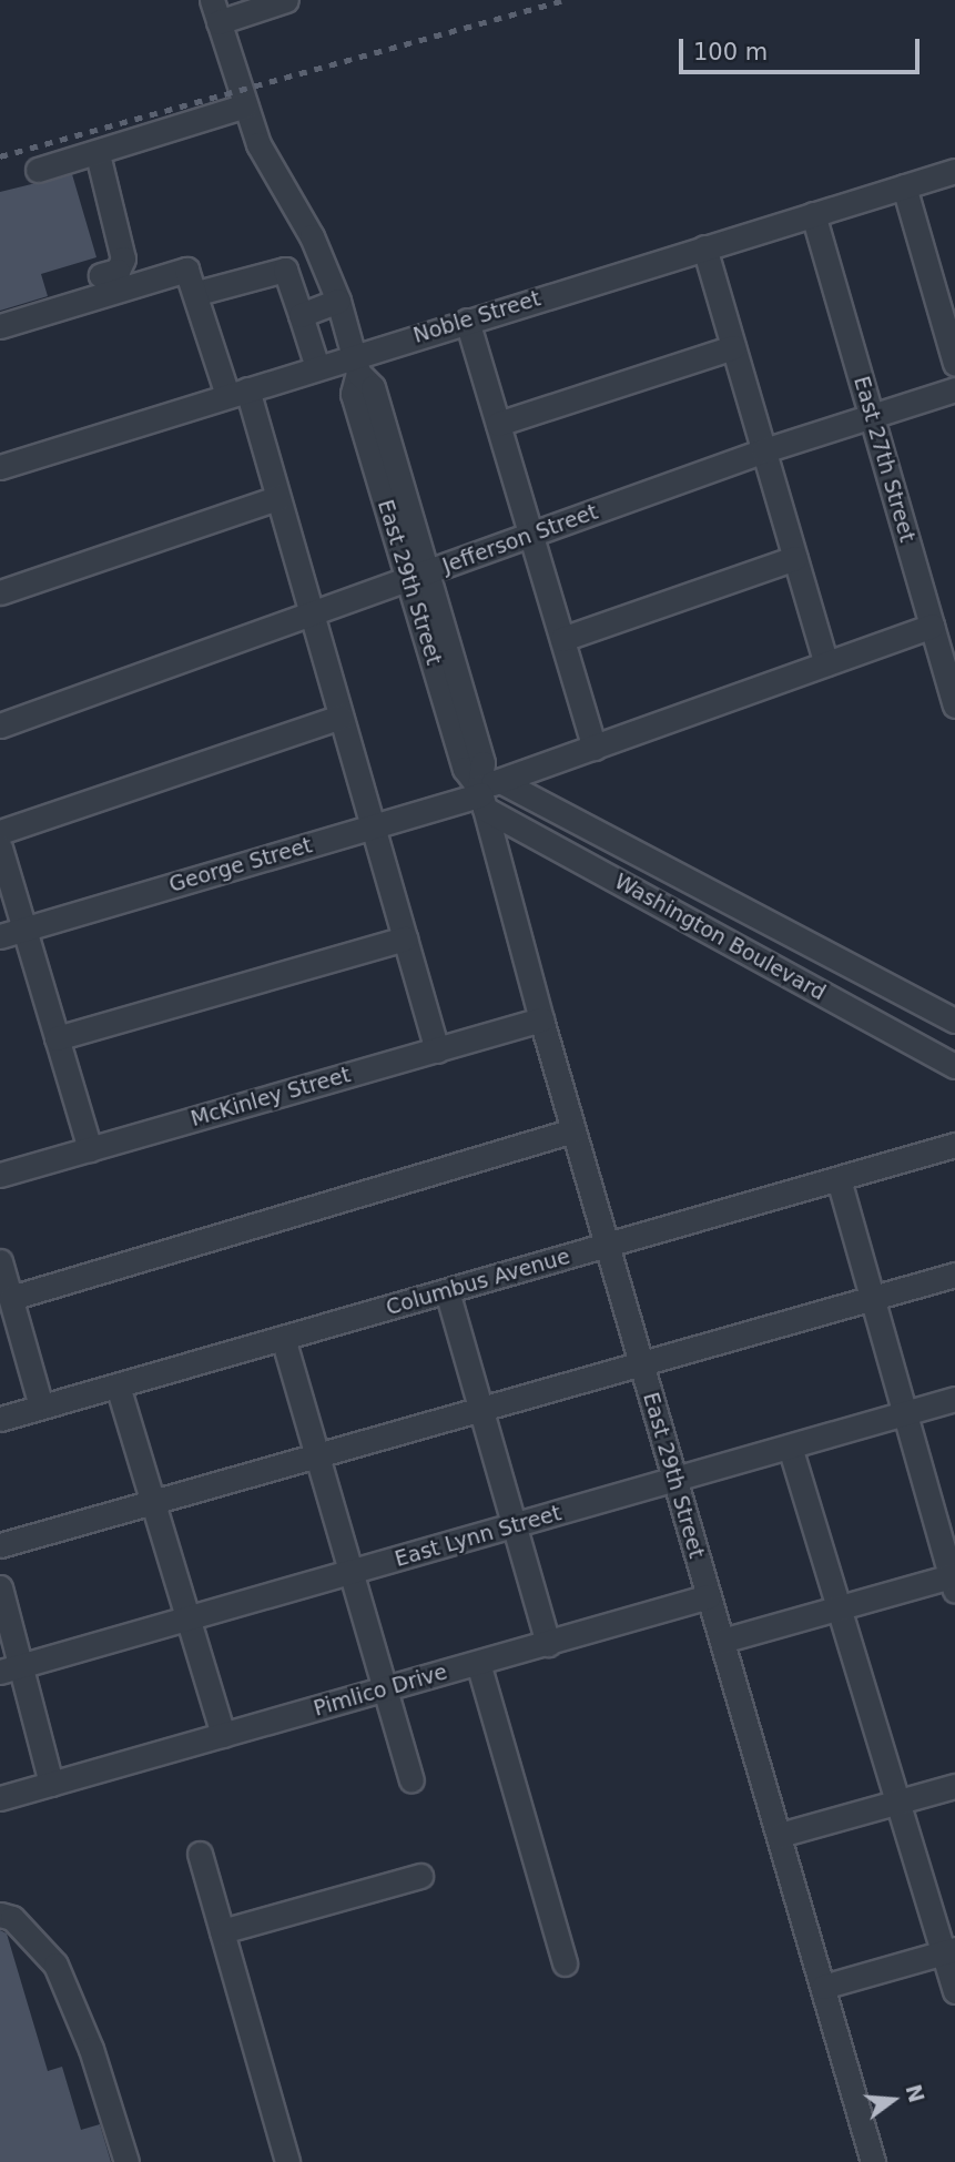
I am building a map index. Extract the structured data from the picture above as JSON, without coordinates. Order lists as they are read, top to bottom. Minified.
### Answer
{"streets":{"street":["Noble Street","East 27th Street","Jefferson Street","East 29th Street","George Street","Washington Boulevard","McKinley Street","Columbus Avenue","East Lynn Street","Pimlico Drive"]},"crossings":[["Noble Street","East 27th Street"],["Noble Street","East 29th Street"],["East 27th Street","Jefferson Street"],["East 27th Street","George Street"],["Jefferson Street","East 29th Street"],["East 29th Street","George Street"],["East 29th Street","Washington Boulevard"],["East 29th Street","McKinley Street"],["East 29th Street","Columbus Avenue"],["East 29th Street","East Lynn Street"],["East 29th Street","Pimlico Drive"],["George Street","Washington Boulevard"]],"scale_bar":"100 m","north":"right"}
